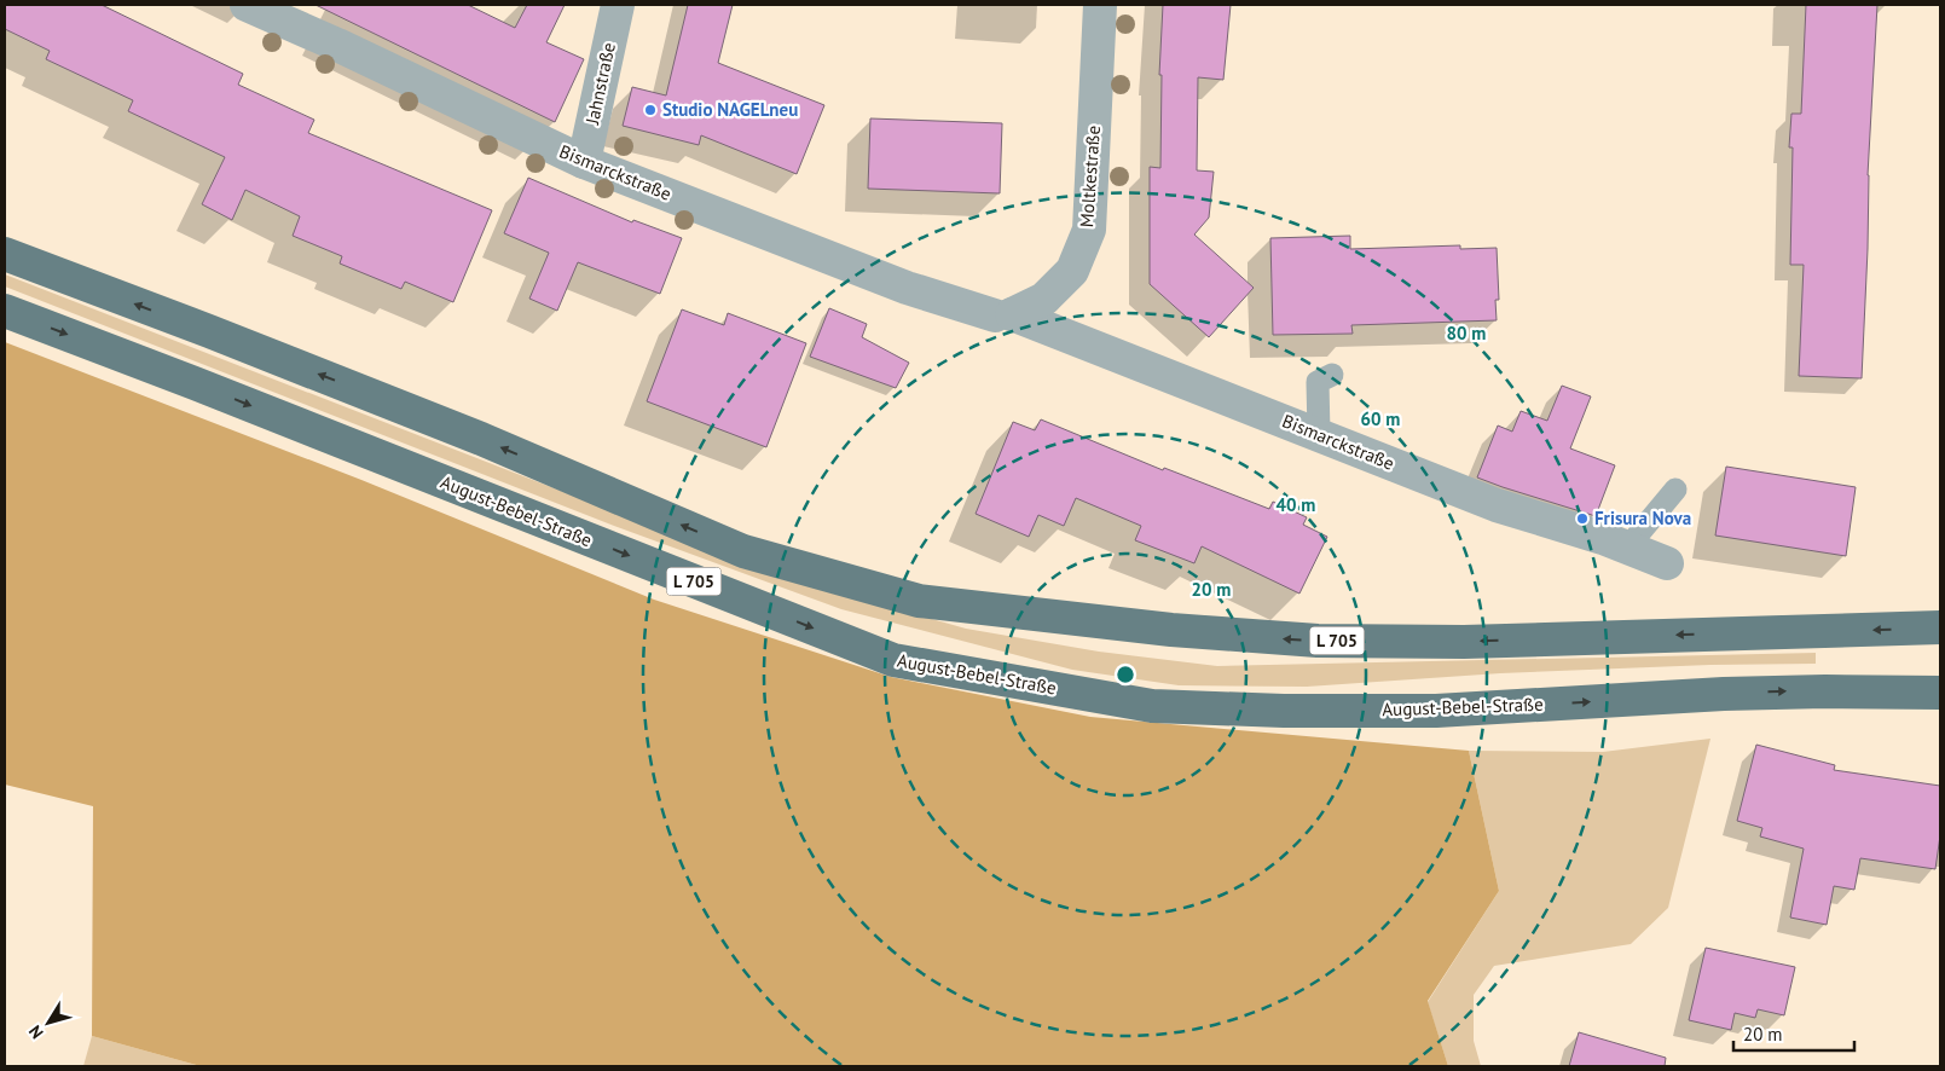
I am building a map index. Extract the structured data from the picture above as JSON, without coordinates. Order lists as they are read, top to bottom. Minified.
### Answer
{"streets":{"main road":["August-Bebel-Straße","L 705"],"street":["Jahnstraße","Bismarckstraße","Moltkestraße"]},"crossings":[["Jahnstraße","Bismarckstraße"],["Bismarckstraße","Moltkestraße"]],"places":["Studio NAGELneu","Frisura Nova"],"scale_bar":"20 m","north":"bottom left","rings":["80 m","60 m","40 m","20 m"]}
